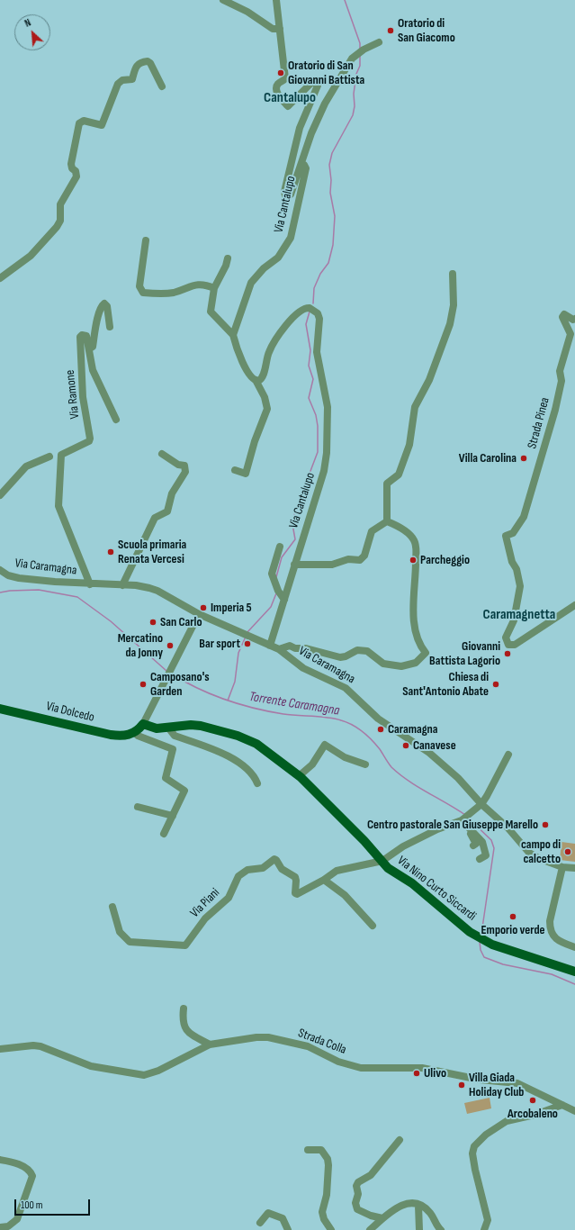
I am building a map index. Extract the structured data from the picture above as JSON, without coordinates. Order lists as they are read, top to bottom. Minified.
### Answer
{"streets":{"main road":["Via Dolcedo","Via Nino Curto Siccardi"],"street":["Via Cantalupo","Via Ramone","Strada Pinea","Via Caramagna","Via Piani","Strada Colla"]},"crossings":[["Via Cantalupo","Via Caramagna"],["Via Ramone","Via Caramagna"],["Via Caramagna","Via Piani"],["Via Nino Curto Siccardi","Via Piani"]],"districts":["Cantalupo","Caramagnetta"],"water":["Torrente Caramagna"],"places":["Oratorio di San Giacomo","Oratorio di San Giovanni Battista","Villa Carolina","Scuola primaria Renata Vercesi","Parcheggio","Imperia 5","San Carlo","Bar sport","Mercatino da Jonny","Giovanni Battista Lagorio","Camposano's Garden","Chiesa di Sant'Antonio Abate","Caramagna","Canavese","Centro pastorale San Giuseppe Marello","campo di calcetto","Emporio verde","Ulivo","Villa Giada Holiday Club","Arcobaleno"],"scale_bar":"100 m","north":"top left"}
